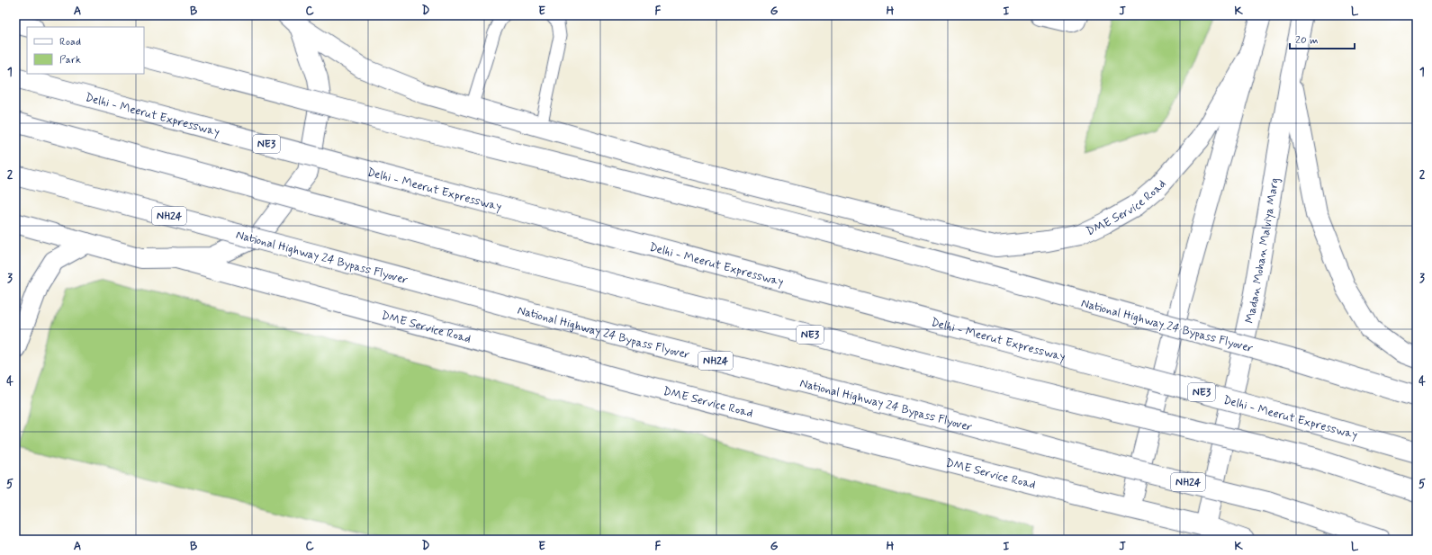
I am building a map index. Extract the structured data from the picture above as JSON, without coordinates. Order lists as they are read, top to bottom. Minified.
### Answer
{"streets":{"main road":["Delhi - Meerut Expressway","NE3","DME Service Road","NH24","Madan Mohan Malviya Marg","National Highway 24 Bypass Flyover"]},"crossings":[["DME Service Road","Madan Mohan Malviya Marg"]],"legend":["Road","Park"],"scale_bar":"20 m","grid":{"columns":["A","B","C","D","E","F","G","H","I","J","K","L"],"rows":["1","2","3","4","5"]}}
